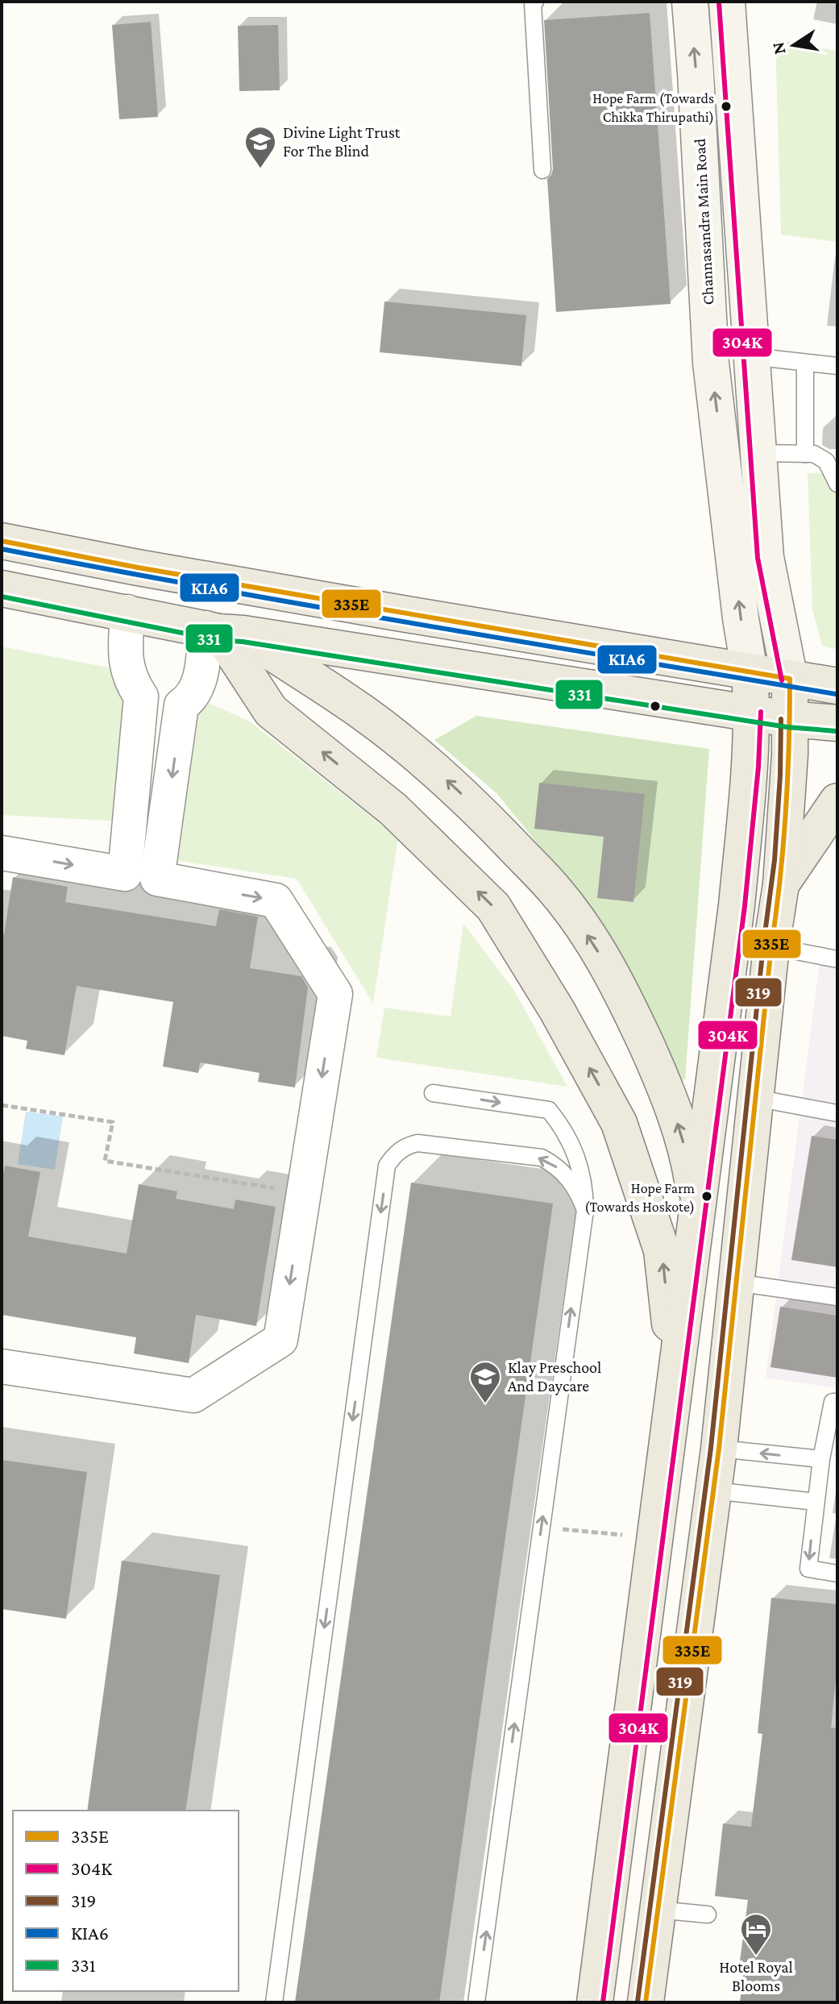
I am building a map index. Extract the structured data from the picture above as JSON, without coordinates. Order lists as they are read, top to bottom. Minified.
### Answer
{"streets":{"main road":["Channasandra Main Road"]},"places":{"other":["Hope Farm (Towards Chikka Thirupathi)","Hope Farm (Towards Hoskote)"],"school or university":["Divine Light Trust For The Blind","Klay Preschool And Daycare"],"hotel":["Hotel Royal Blooms"]},"lines":["transit line 304K","transit line 335E","transit line KIA6","transit line 331","transit line 319"],"legend":["335E","304K","319","KIA6","331"],"north":"left"}
